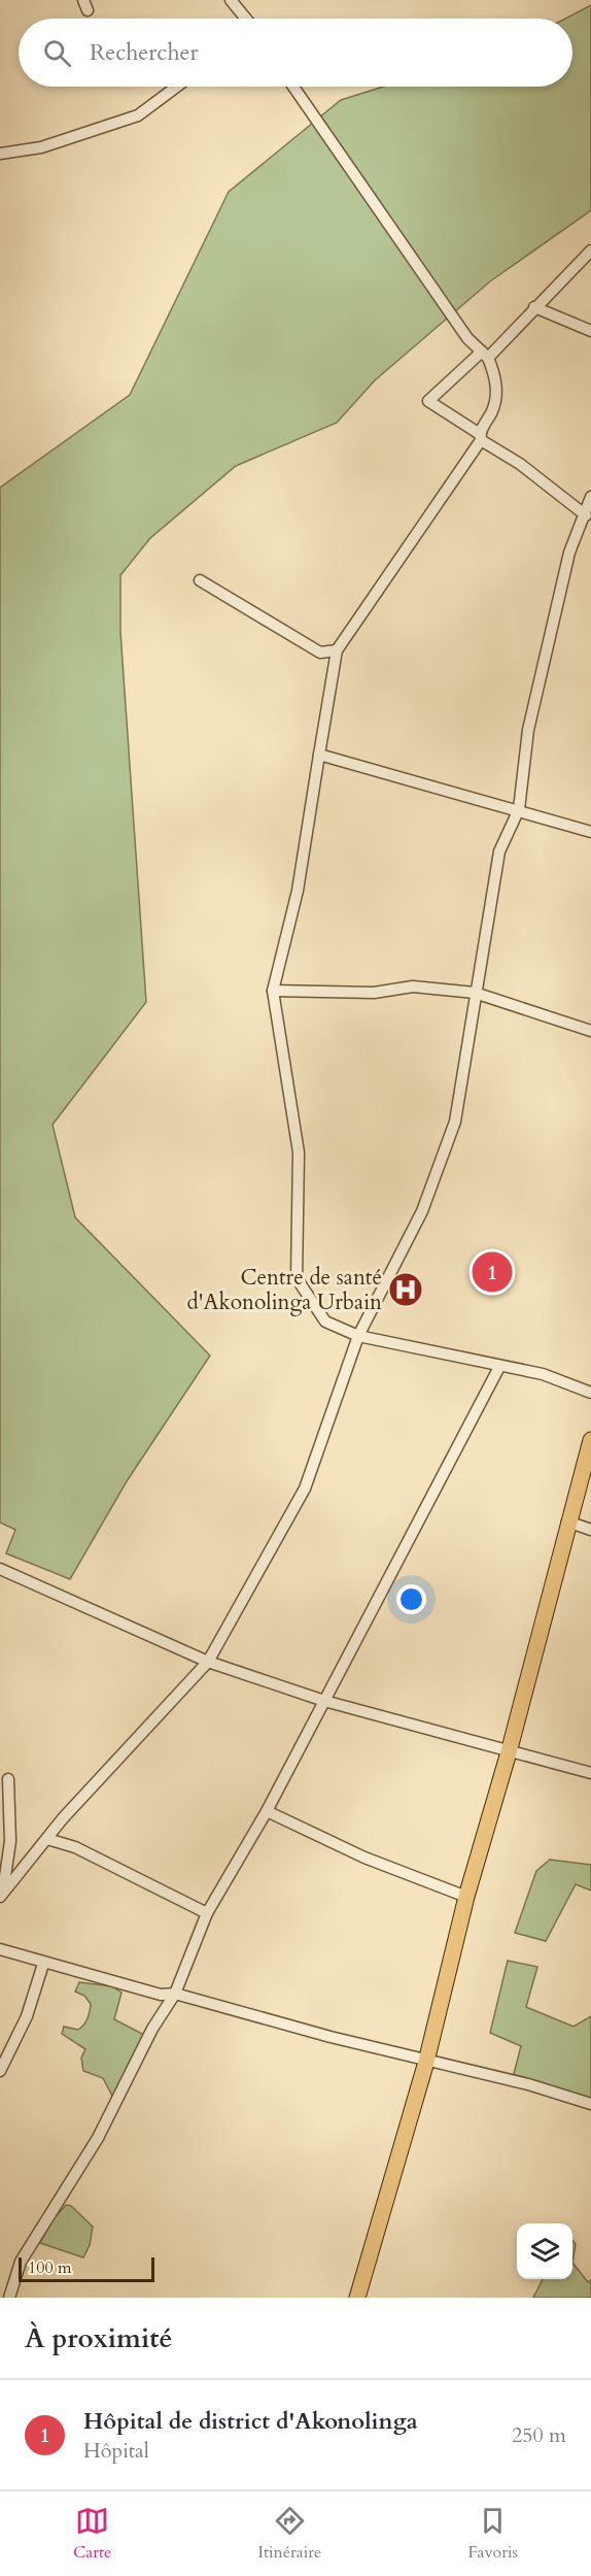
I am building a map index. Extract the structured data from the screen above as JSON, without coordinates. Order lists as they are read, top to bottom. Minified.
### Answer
{"places":{"hospital":["Centre de santé d'Akonolinga Urbain"]},"scale_bar":"100 m","page":{"search":"Rechercher","pins":"1","scale":"100 m","heading":"À proximité","list":[{"mark":"1","name":"Hôpital de district d'Akonolinga","note":"Hôpital","value":"250 m"}],"nav":["Carte","Itinéraire","Favoris"]}}
